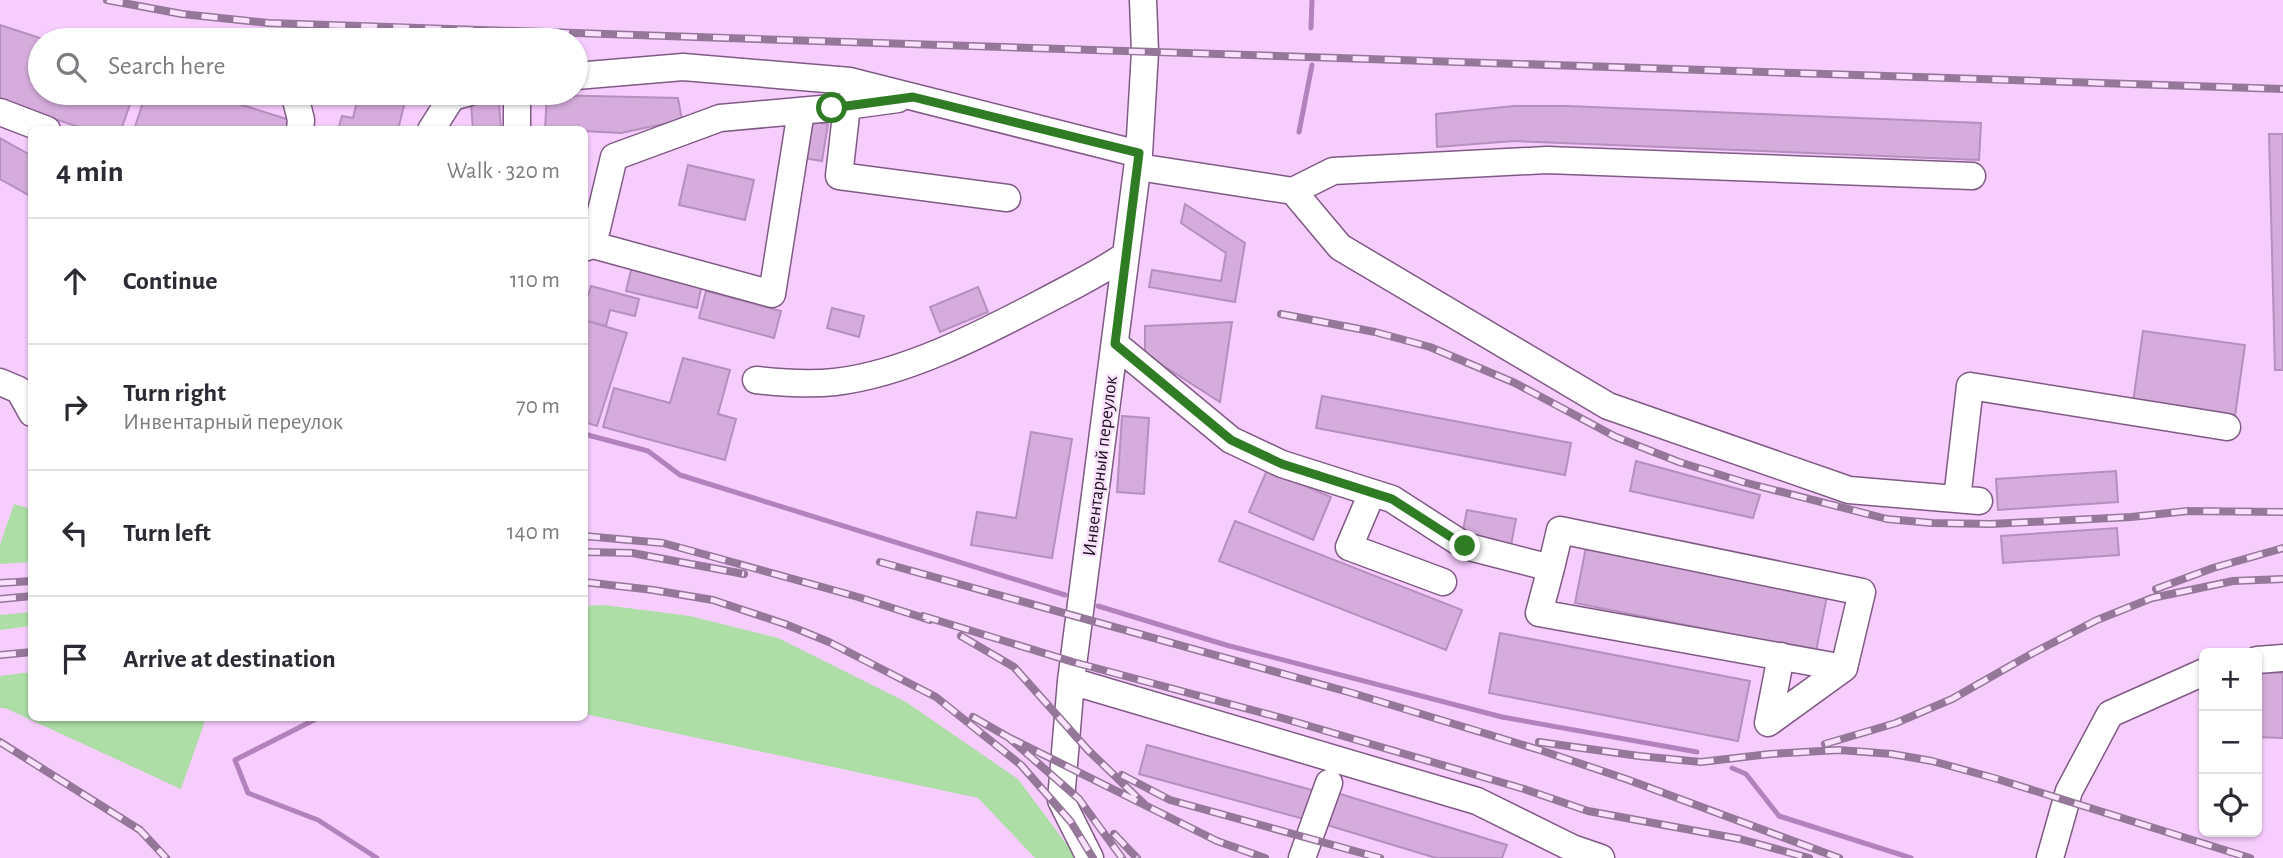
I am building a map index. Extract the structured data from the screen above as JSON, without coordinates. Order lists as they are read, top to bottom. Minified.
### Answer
{"streets":{"street":["Инвентарный переулок"]},"page":{"search":"Search here","heading":["4 min","Walk · 320 m"],"list":[["Continue","110 m"],["Turn right","Инвентарный переулок","70 m"],["Turn left","140 m"],"Arrive at destination"],"map_buttons":["+","−"]}}
